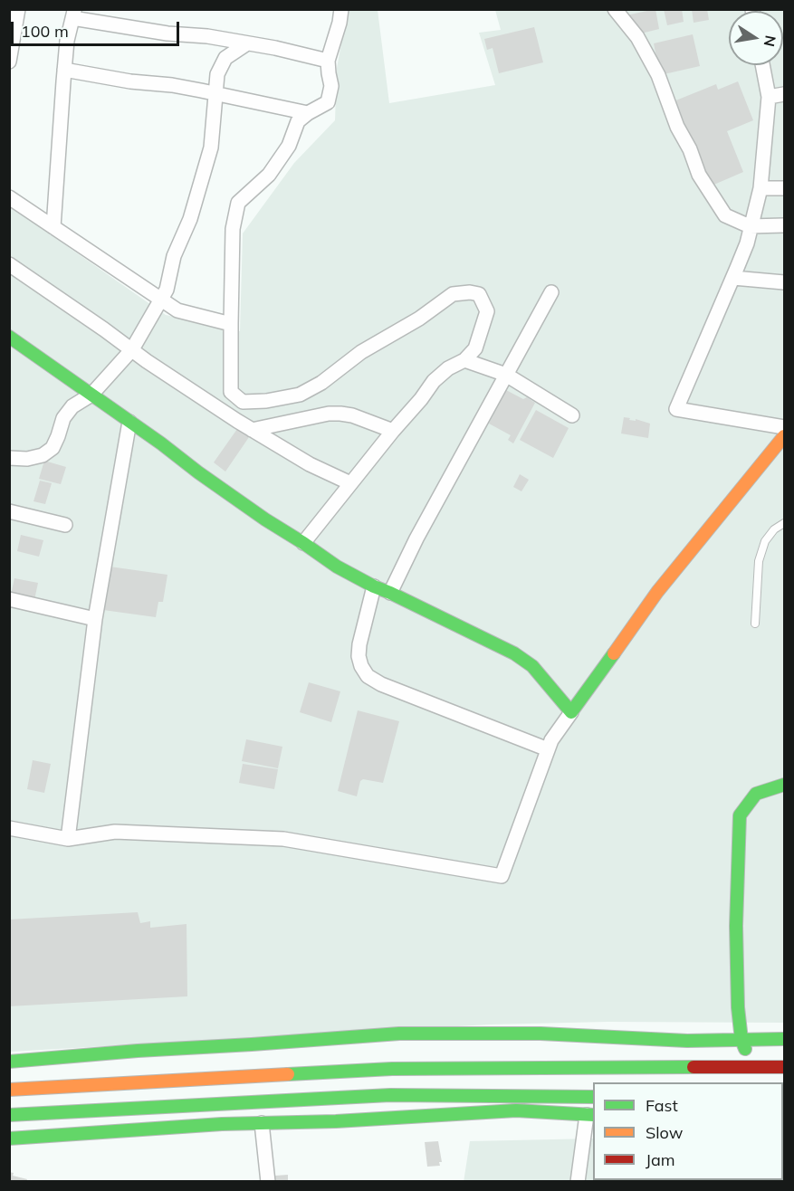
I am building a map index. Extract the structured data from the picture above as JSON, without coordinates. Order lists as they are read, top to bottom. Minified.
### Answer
{"legend":["Fast","Slow","Jam"],"scale_bar":"100 m","north":"right"}
